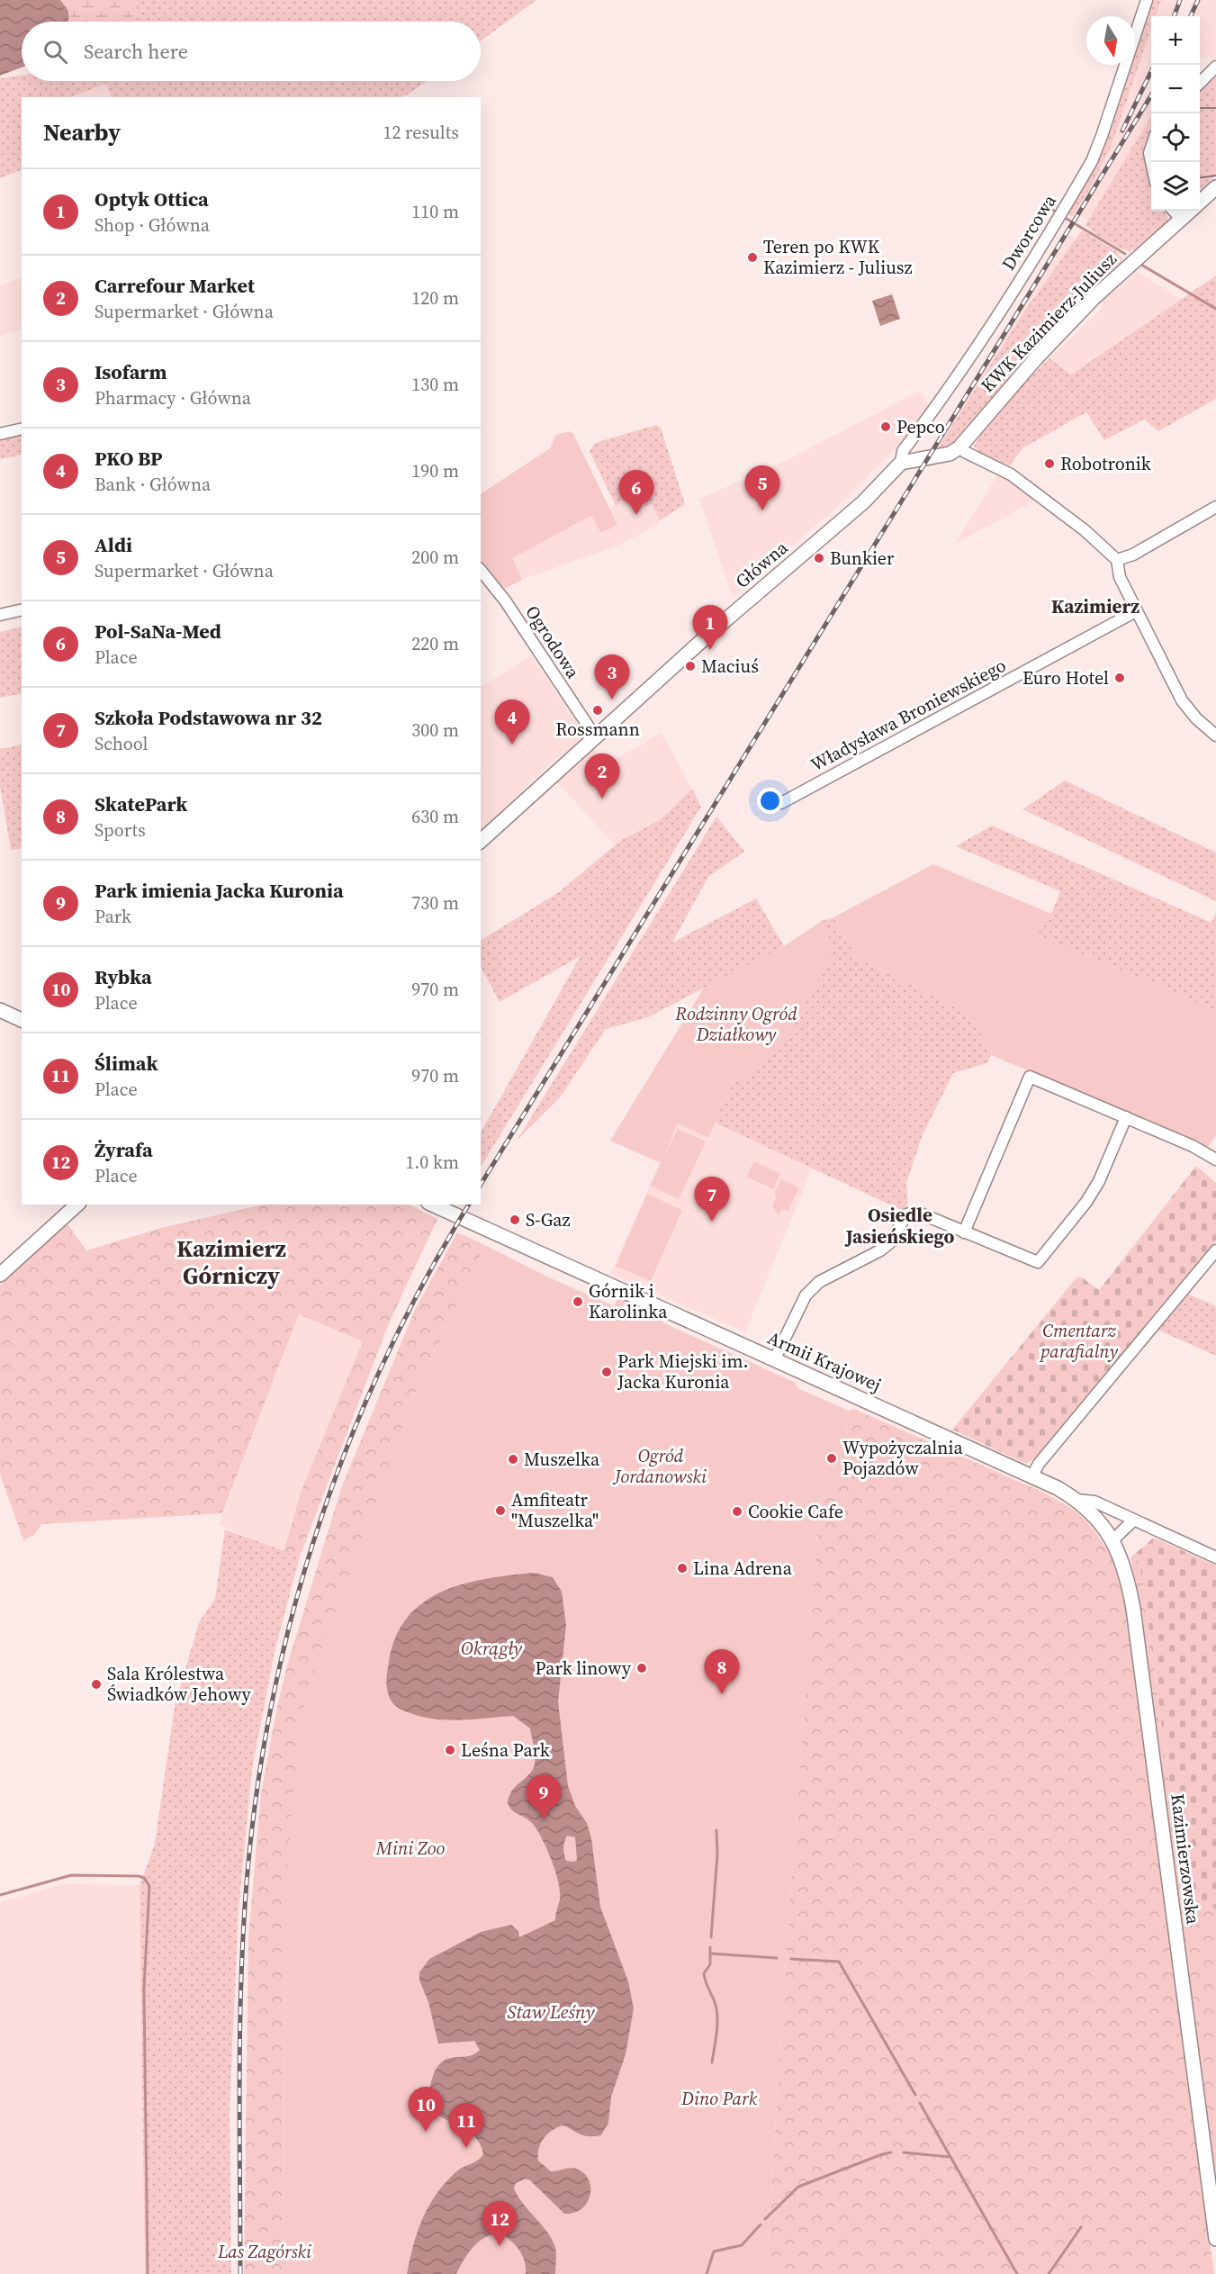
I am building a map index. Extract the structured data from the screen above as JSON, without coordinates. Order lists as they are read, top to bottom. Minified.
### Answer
{"streets":{"street":["Dworcowa","KWK Kazimierz-Juliusz","Główna","Ogrodowa","Władysława Broniewskiego","Armii Krajowej","Kazimierzowska"]},"crossings":[["Dworcowa","Główna"],["Główna","Ogrodowa"],["Armii Krajowej","Kazimierzowska"]],"districts":["Kazimierz","Osiedle Jasieńskiego","Kazimierz Górniczy"],"water":["Okrągły","Staw Leśny"],"parks":["Rodzinny Ogród Działkowy","Cmentarz parafialny","Ogród Jordanowski","Mini Zoo","Dino Park","Las Zagórski"],"places":["Teren po KWK Kazimierz - Juliusz","Pepco","Robotronik","Bunkier","Maciuś","Euro Hotel","Rossmann","S-Gaz","Górnik i Karolinka","Park Miejski im. Jacka Kuronia","Wypożyczalnia Pojazdów","Muszelka","Amfiteatr \"Muszelka\"","Cookie Cafe","Lina Adrena","Park linowy","Sala Królestwa Świadków Jehowy","Leśna Park"],"north":"bottom","page":{"map_buttons":["+","−"],"search":"Search here","heading":["Nearby","12 results"],"list":[{"mark":"1","name":"Optyk Ottica","note":"Shop · Główna","value":"110 m"},{"mark":"2","name":"Carrefour Market","note":"Supermarket · Główna","value":"120 m"},{"mark":"3","name":"Isofarm","note":"Pharmacy · Główna","value":"130 m"},{"mark":"4","name":"PKO BP","note":"Bank · Główna","value":"190 m"},{"mark":"5","name":"Aldi","note":"Supermarket · Główna","value":"200 m"},{"mark":"6","name":"Pol-SaNa-Med","note":"Place","value":"220 m"},{"mark":"7","name":"Szkoła Podstawowa nr 32","note":"School","value":"300 m"},{"mark":"8","name":"SkatePark","note":"Sports","value":"630 m"},{"mark":"9","name":"Park imienia Jacka Kuronia","note":"Park","value":"730 m"},{"mark":"10","name":"Rybka","note":"Place","value":"970 m"},{"mark":"11","name":"Ślimak","note":"Place","value":"970 m"},{"mark":"12","name":"Żyrafa","note":"Place","value":"1.0 km"}],"pins":["5","6","1","3","4","2","7","8","9","10","11","12"]}}
